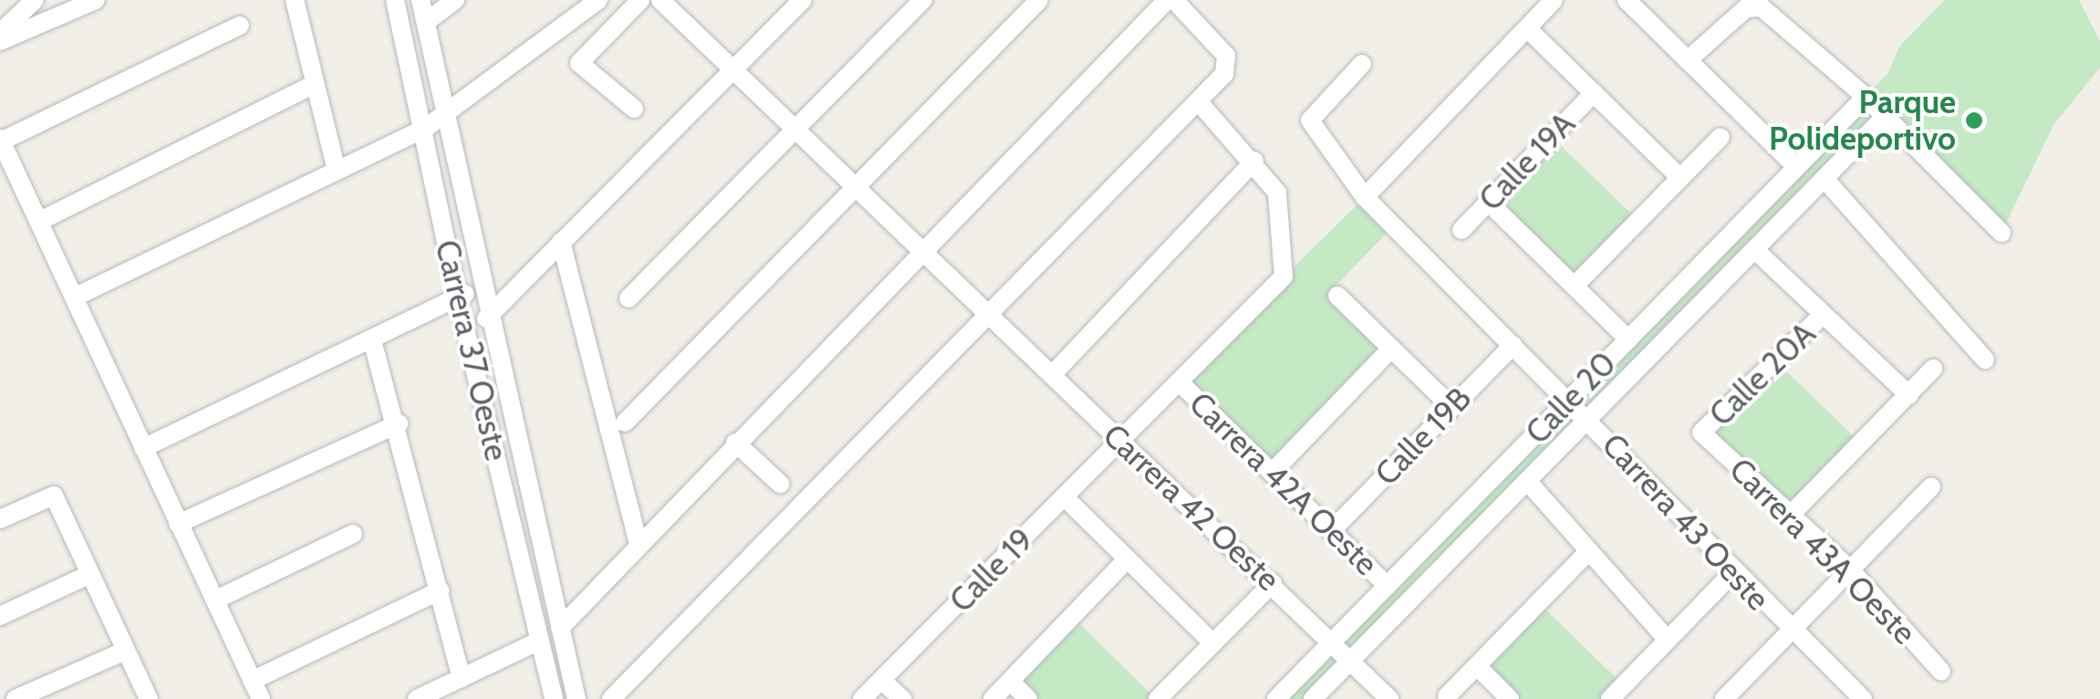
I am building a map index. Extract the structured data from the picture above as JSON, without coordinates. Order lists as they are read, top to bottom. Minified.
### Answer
{"streets":{"street":["Calle 19A","Carrera 37 Oeste","Calle 20A","Calle 20","Calle 19B","Carrera 42A Oeste","Carrera 42 Oeste","Carrera 43 Oeste","Carrera 43A Oeste","Calle 19"]},"crossings":[["Calle 20A","Carrera 43A Oeste"],["Calle 20","Carrera 42A Oeste"],["Calle 20","Carrera 42 Oeste"],["Calle 20","Carrera 43 Oeste"],["Calle 19B","Carrera 42A Oeste"],["Calle 19B","Carrera 43 Oeste"],["Carrera 42A Oeste","Calle 19"],["Carrera 42 Oeste","Calle 19"]],"places":["Parque Polideportivo"]}
